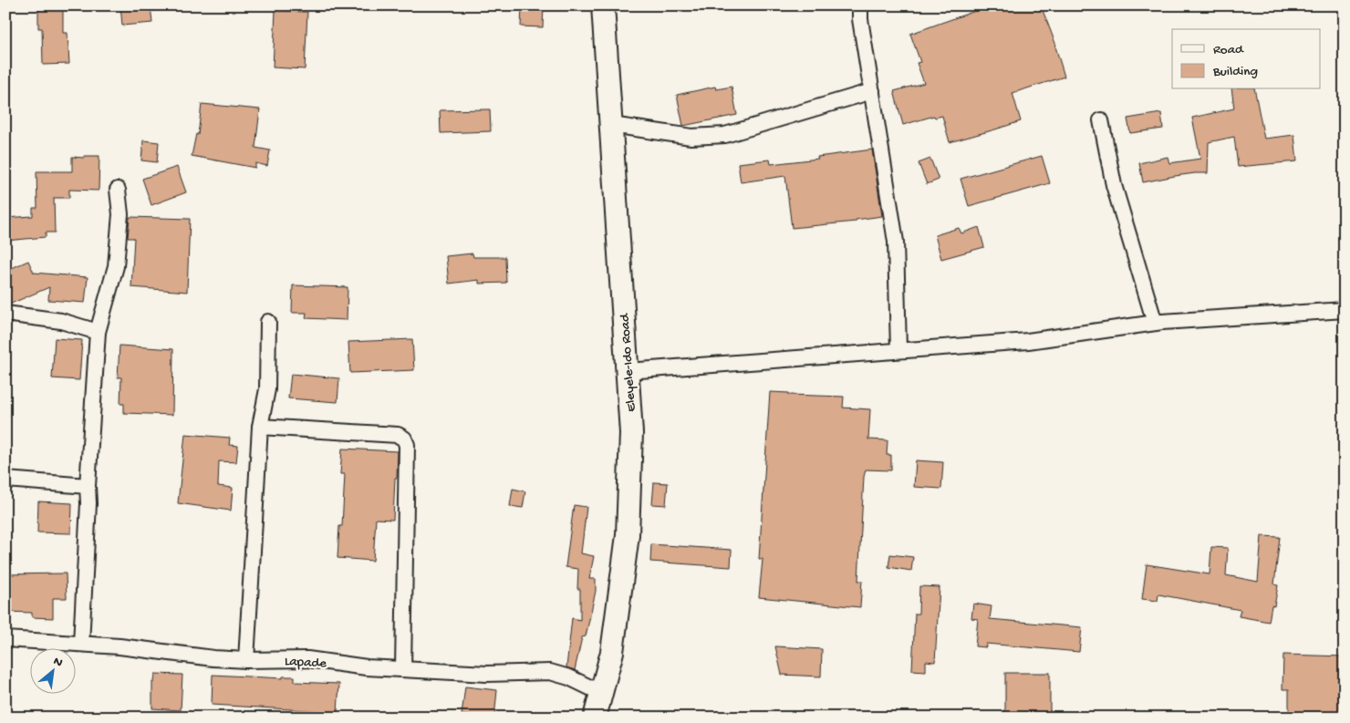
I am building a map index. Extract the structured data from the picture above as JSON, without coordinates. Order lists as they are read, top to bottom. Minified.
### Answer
{"streets":{"main road":["Eleyele-Ido Road"],"street":["Lapade"]},"crossings":[["Eleyele-Ido Road","Lapade"]],"legend":["Road","Building"],"north":"top right"}
